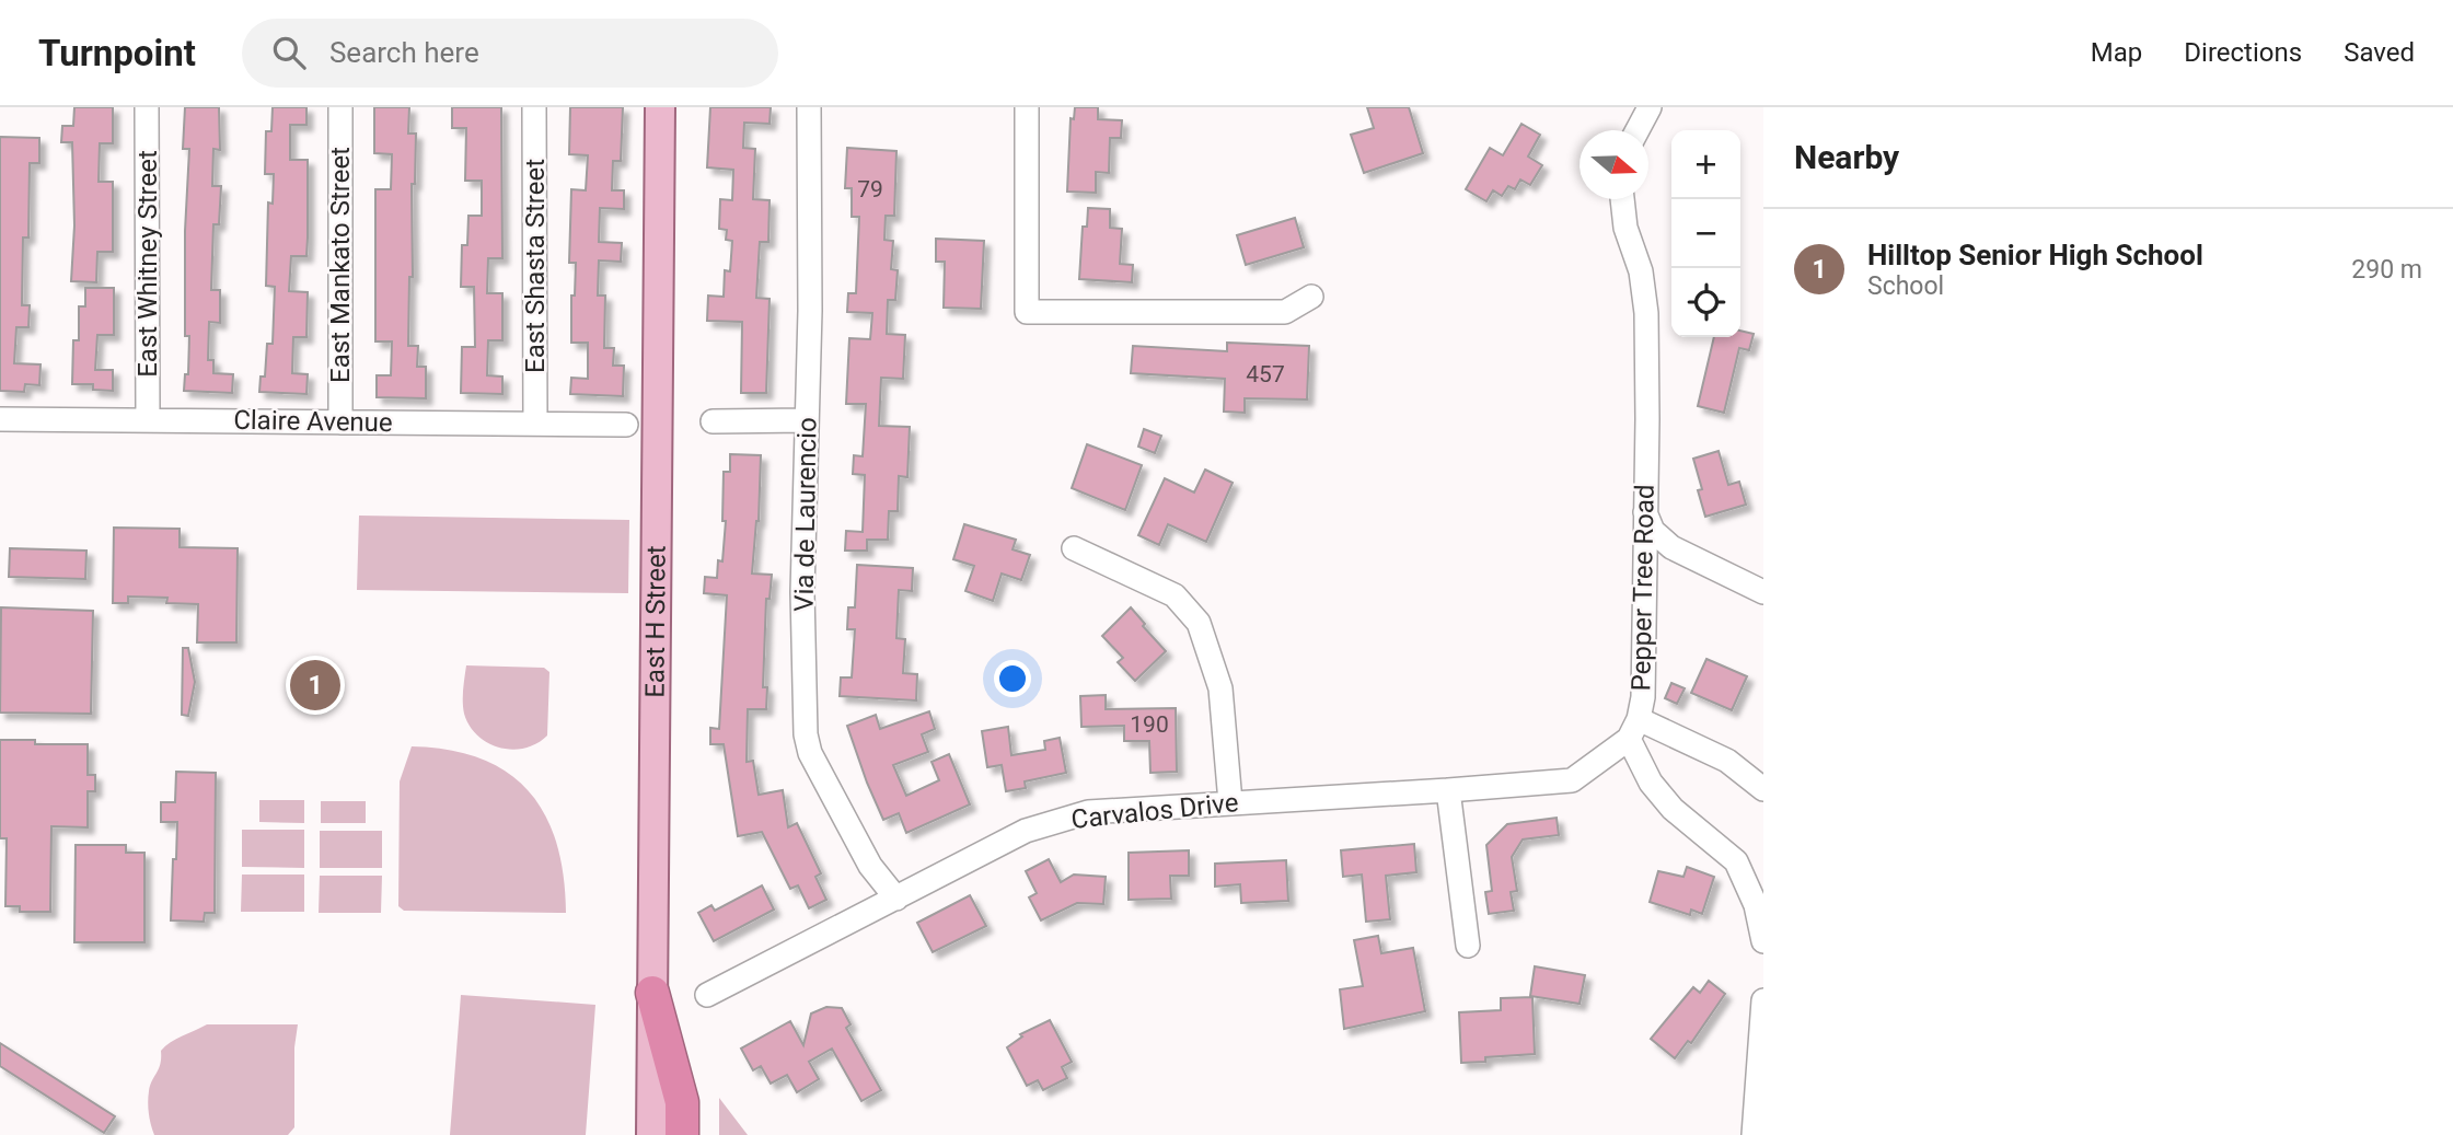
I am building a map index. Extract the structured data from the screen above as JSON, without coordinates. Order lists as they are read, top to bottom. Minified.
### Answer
{"streets":{"main road":["East H Street"],"street":["East Whitney Street","East Mankato Street","East Shasta Street","Claire Avenue","Via de Laurencio","Pepper Tree Road","Carvalos Drive"]},"crossings":[["East Whitney Street","Claire Avenue"],["East Mankato Street","Claire Avenue"],["East Shasta Street","Claire Avenue"],["Via de Laurencio","Carvalos Drive"],["Pepper Tree Road","Carvalos Drive"]],"house_numbers":["79","457","190"],"north":"right","page":{"header":"Turnpoint","search":"Search here","nav":["Map","Directions","Saved"],"heading":"Nearby","map_buttons":["+","−"],"list":[{"mark":"1","name":"Hilltop Senior High School","note":"School","value":"290 m"}],"pins":"1"}}
